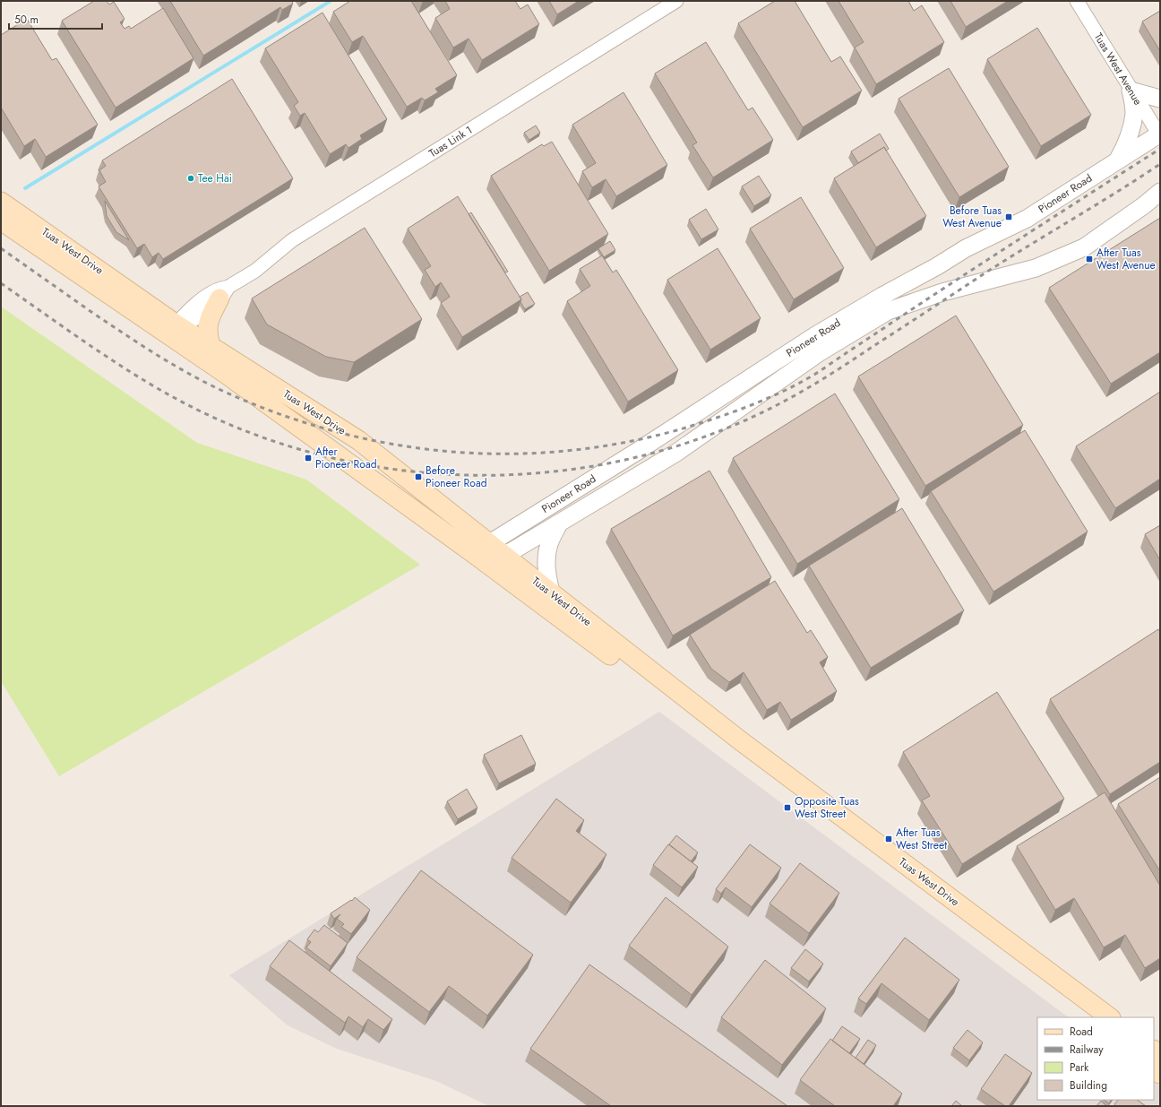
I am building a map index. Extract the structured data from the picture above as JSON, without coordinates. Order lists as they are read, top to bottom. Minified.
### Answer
{"streets":{"main road":["Tuas West Drive"],"street":["Tuas West Avenue","Tuas Link 1","Pioneer Road"]},"crossings":[["Tuas West Avenue","Pioneer Road"],["Tuas Link 1","Tuas West Drive"],["Pioneer Road","Tuas West Drive"]],"places":{"other":["Tee Hai"],"transit":["Before Tuas West Avenue","After Tuas West Avenue","After Pioneer Road","Before Pioneer Road","Opposite Tuas West Street","After Tuas West Street"]},"legend":["Road","Railway","Park","Building"],"scale_bar":"50 m"}
